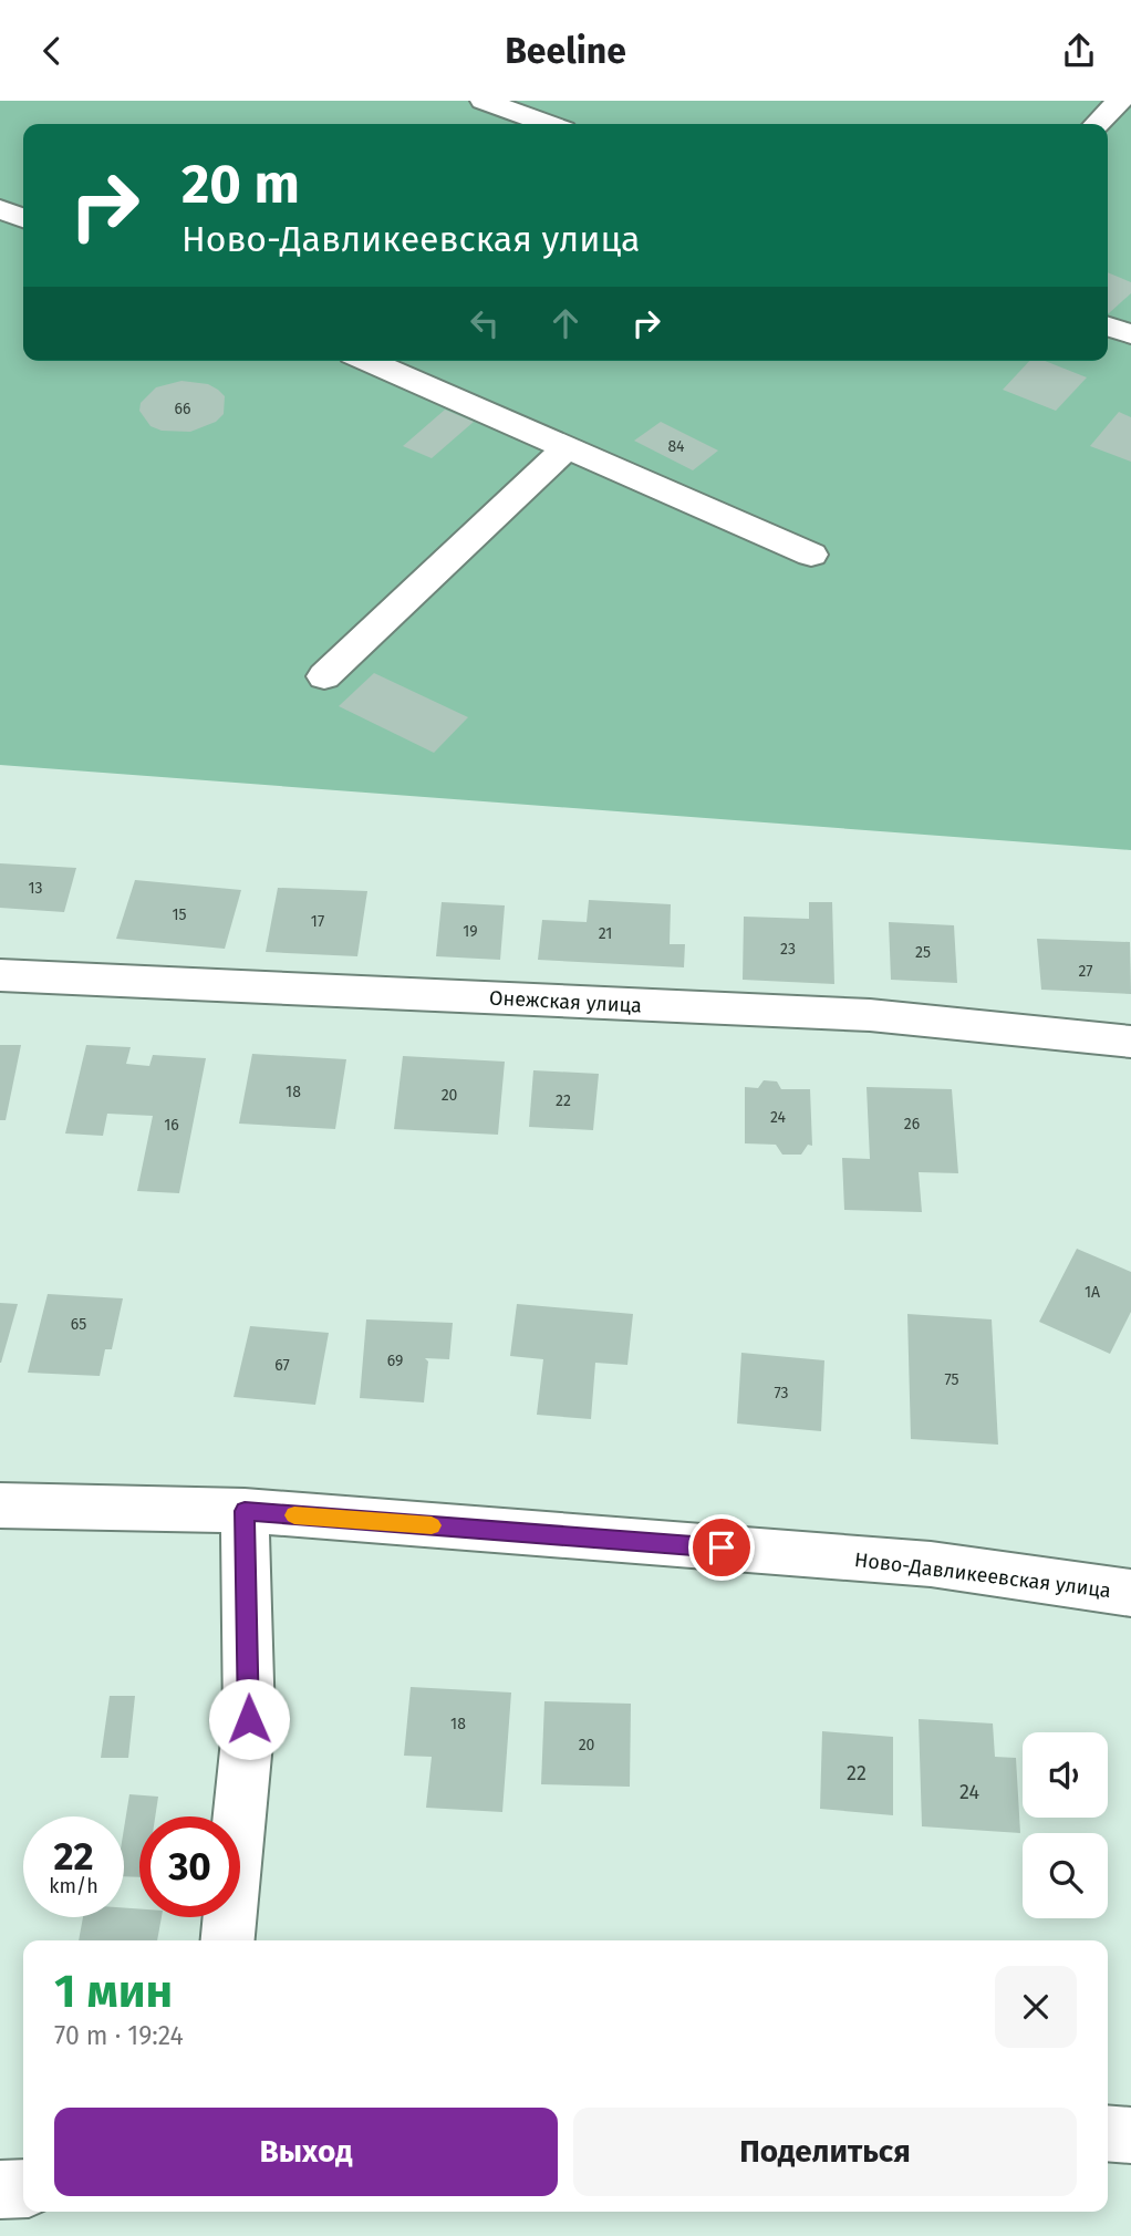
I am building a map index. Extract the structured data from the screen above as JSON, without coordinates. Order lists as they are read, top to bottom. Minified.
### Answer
{"streets":{"street":["Онежская улица","Ново-Давликеевская улица"]},"house_numbers":["66","84","13","15","17","19","21","23","25","27","18","20","22","24","26","16","1А","65","69","67","75","73","18","20","22","24"],"page":{"header":"Beeline","turn":["20 m","Ново-Давликеевская улица"],"speed":"22 km/h","limit":"30","heading":["1 мин","70 m · 19:24"],"buttons":["Выход","Поделиться"]}}
